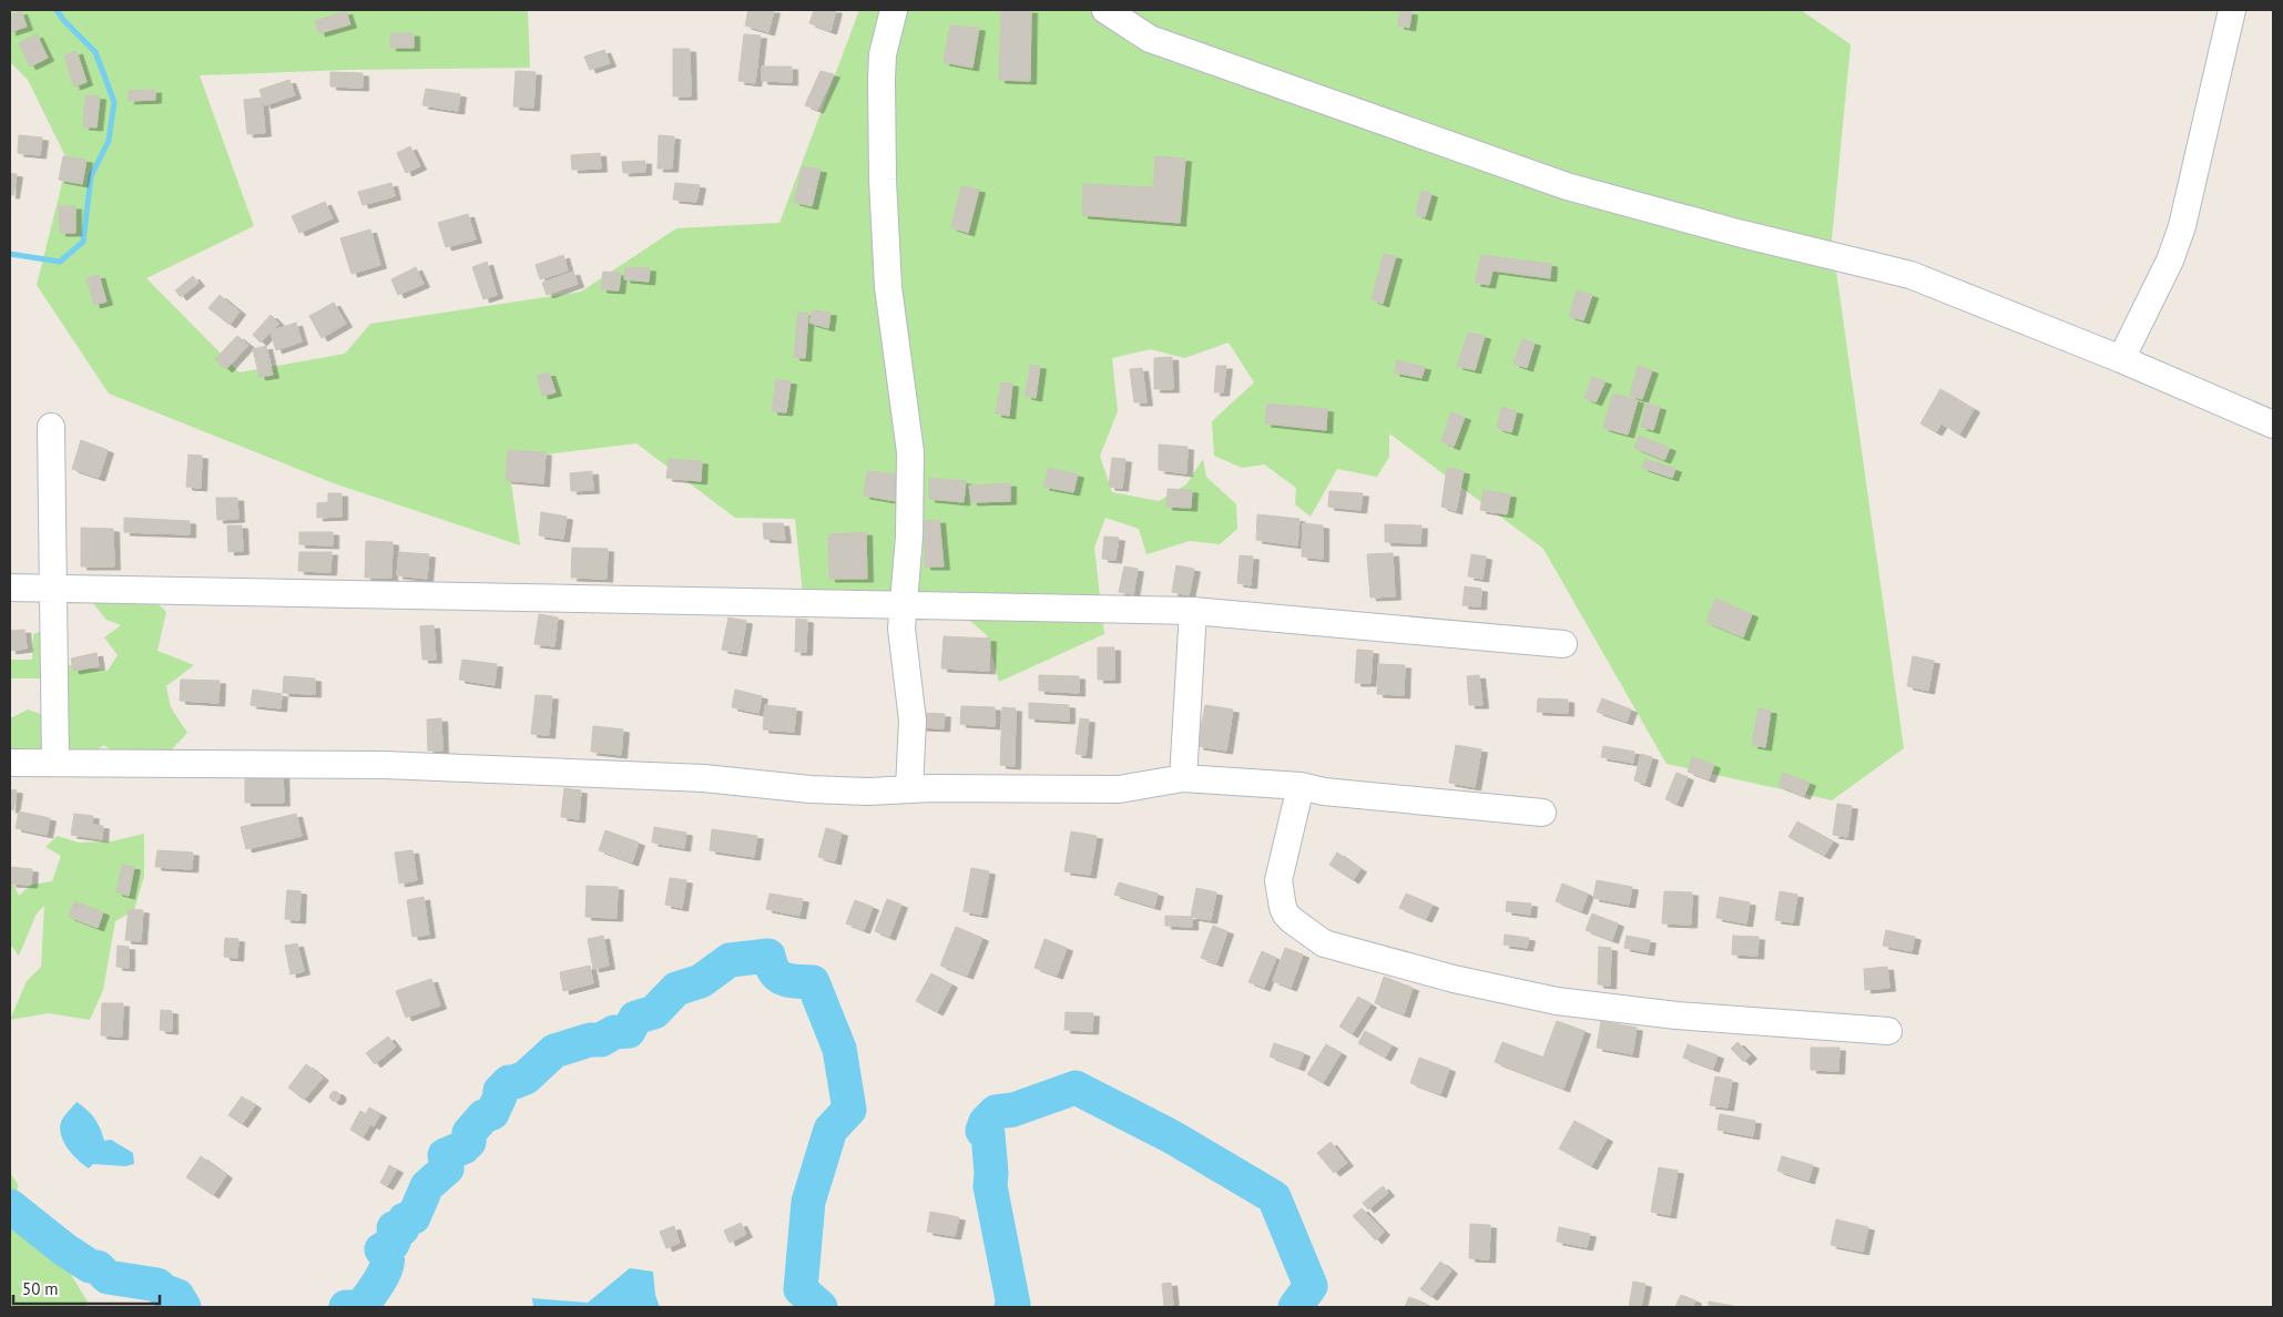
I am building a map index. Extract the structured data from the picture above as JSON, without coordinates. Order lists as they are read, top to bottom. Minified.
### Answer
{"scale_bar":"50 m"}
